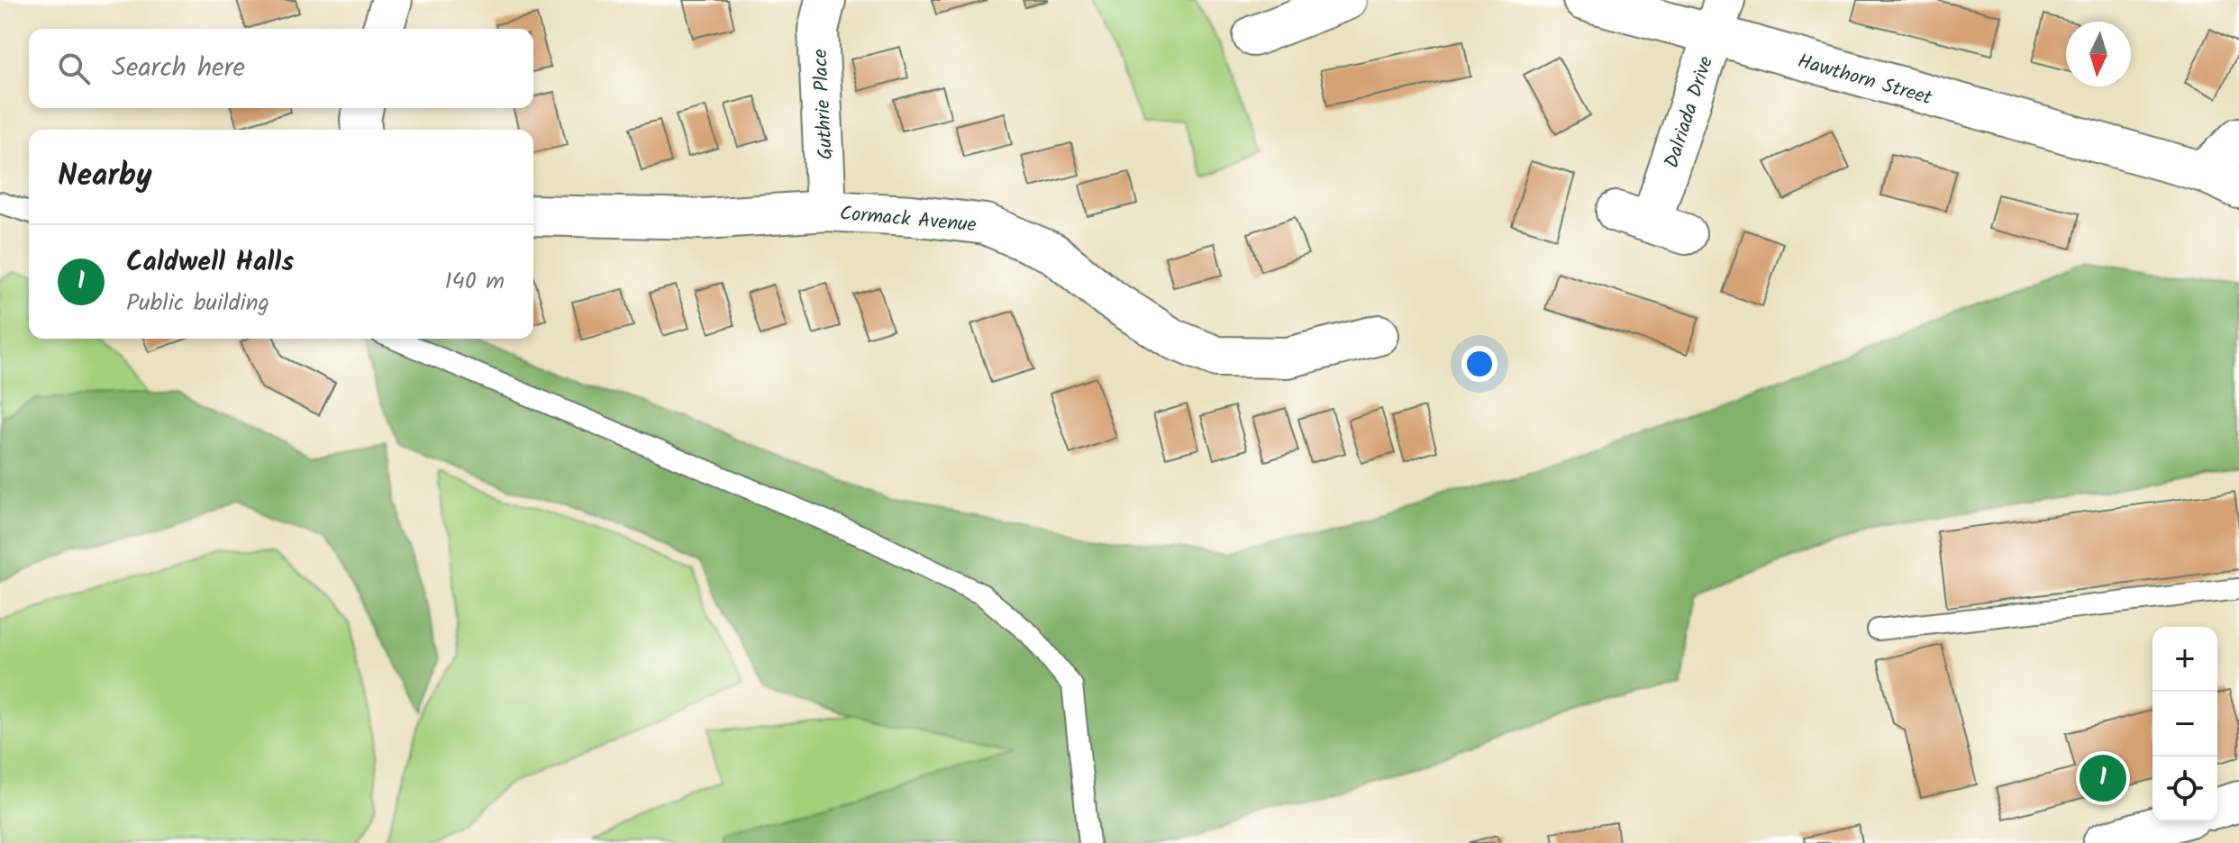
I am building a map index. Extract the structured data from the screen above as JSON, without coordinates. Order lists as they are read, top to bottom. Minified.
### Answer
{"streets":{"street":["Hawthorn Street","Guthrie Place","Dalriada Drive","Cormack Avenue"]},"crossings":[["Hawthorn Street","Dalriada Drive"],["Guthrie Place","Cormack Avenue"]],"north":"bottom","page":{"search":"Search here","heading":"Nearby","list":[{"mark":"1","name":"Caldwell Halls","note":"Public building","value":"140 m"}],"map_buttons":["+","−"],"pins":"1"}}
